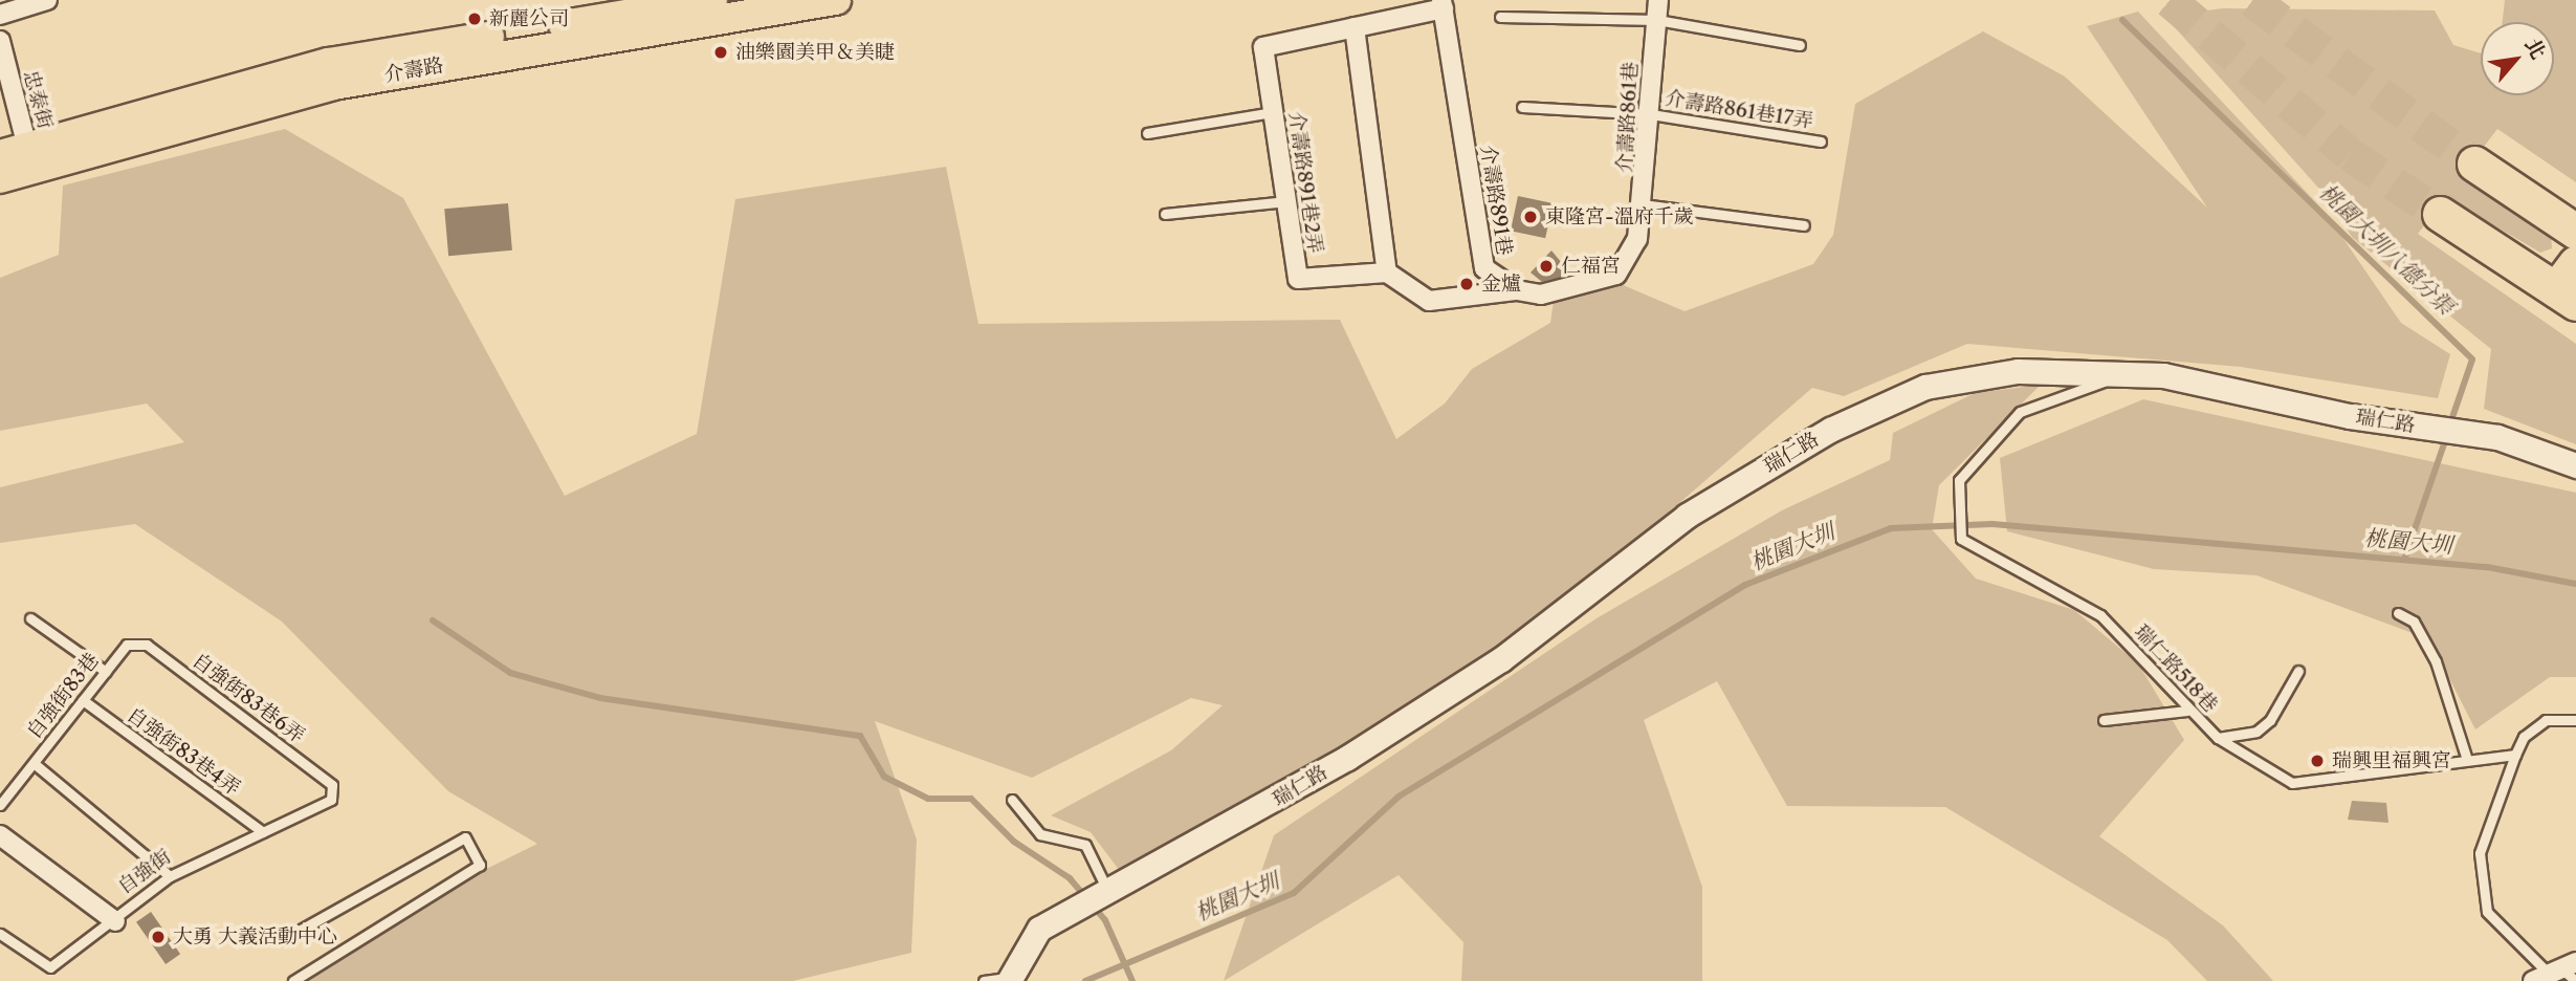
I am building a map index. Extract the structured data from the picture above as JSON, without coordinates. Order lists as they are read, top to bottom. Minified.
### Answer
{"streets":{"main road":["介壽路"],"street":["忠泰街","介壽路861巷","介壽路891巷2弄","介壽路891巷","瑞仁路","自強街"],"lane":["介壽路861巷17弄","瑞仁路518巷","自強街83巷","自強街83巷6弄","自強街83巷4弄"]},"crossings":[["介壽路","忠泰街"],["介壽路861巷17弄","介壽路861巷"],["介壽路861巷","介壽路891巷"],["瑞仁路","瑞仁路518巷"],["自強街83巷","自強街83巷6弄"],["自強街83巷","自強街83巷4弄"],["自強街83巷6弄","自強街"],["自強街83巷4弄","自強街"]],"water":["桃園大圳八德分渠","桃園大圳"],"places":["新麗公司","油樂園美甲＆美睫","東隆宮-溫府千歲","仁福宮","金爐","瑞興里福興宮","大勇 大義活動中心"],"north":"top right"}
